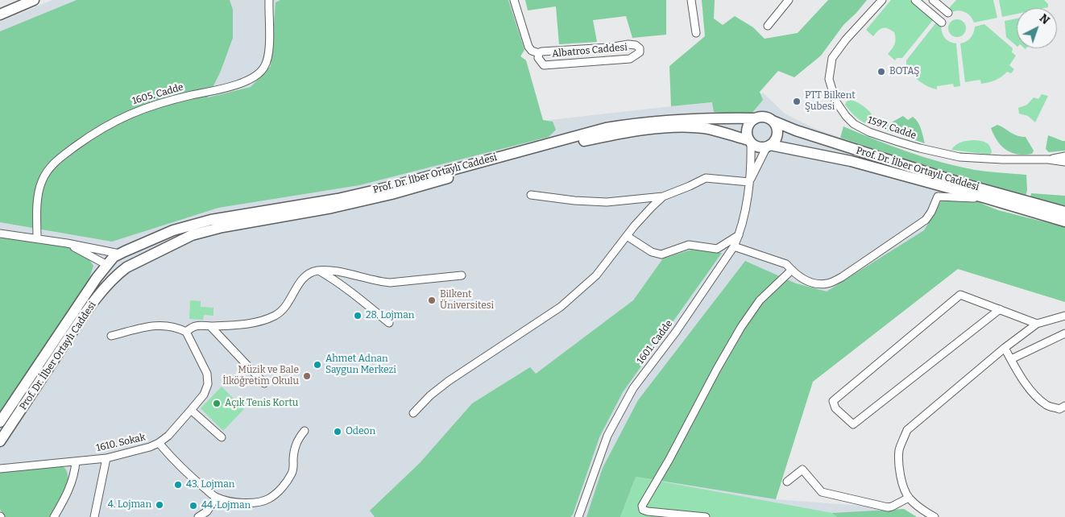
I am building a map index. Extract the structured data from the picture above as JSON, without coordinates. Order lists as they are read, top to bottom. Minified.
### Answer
{"streets":{"street":["Albatros Caddesi","1605. Cadde","1597. Cadde","Prof. Dr. İlber Ortaylı Caddesi","1601. Cadde","1610. Sokak"]},"crossings":[["Prof. Dr. İlber Ortaylı Caddesi","1601. Cadde"]],"places":["BOTAŞ","PTT Bilkent Şubesi","Bilkent Üniversitesi","28. Lojman","Ahmet Adnan Saygun Merkezi","Müzik ve Bale İlköğretim Okulu","Açık Tenis Kortu","Odeon","43. Lojman","4. Lojman","44. Lojman"],"north":"top right"}
